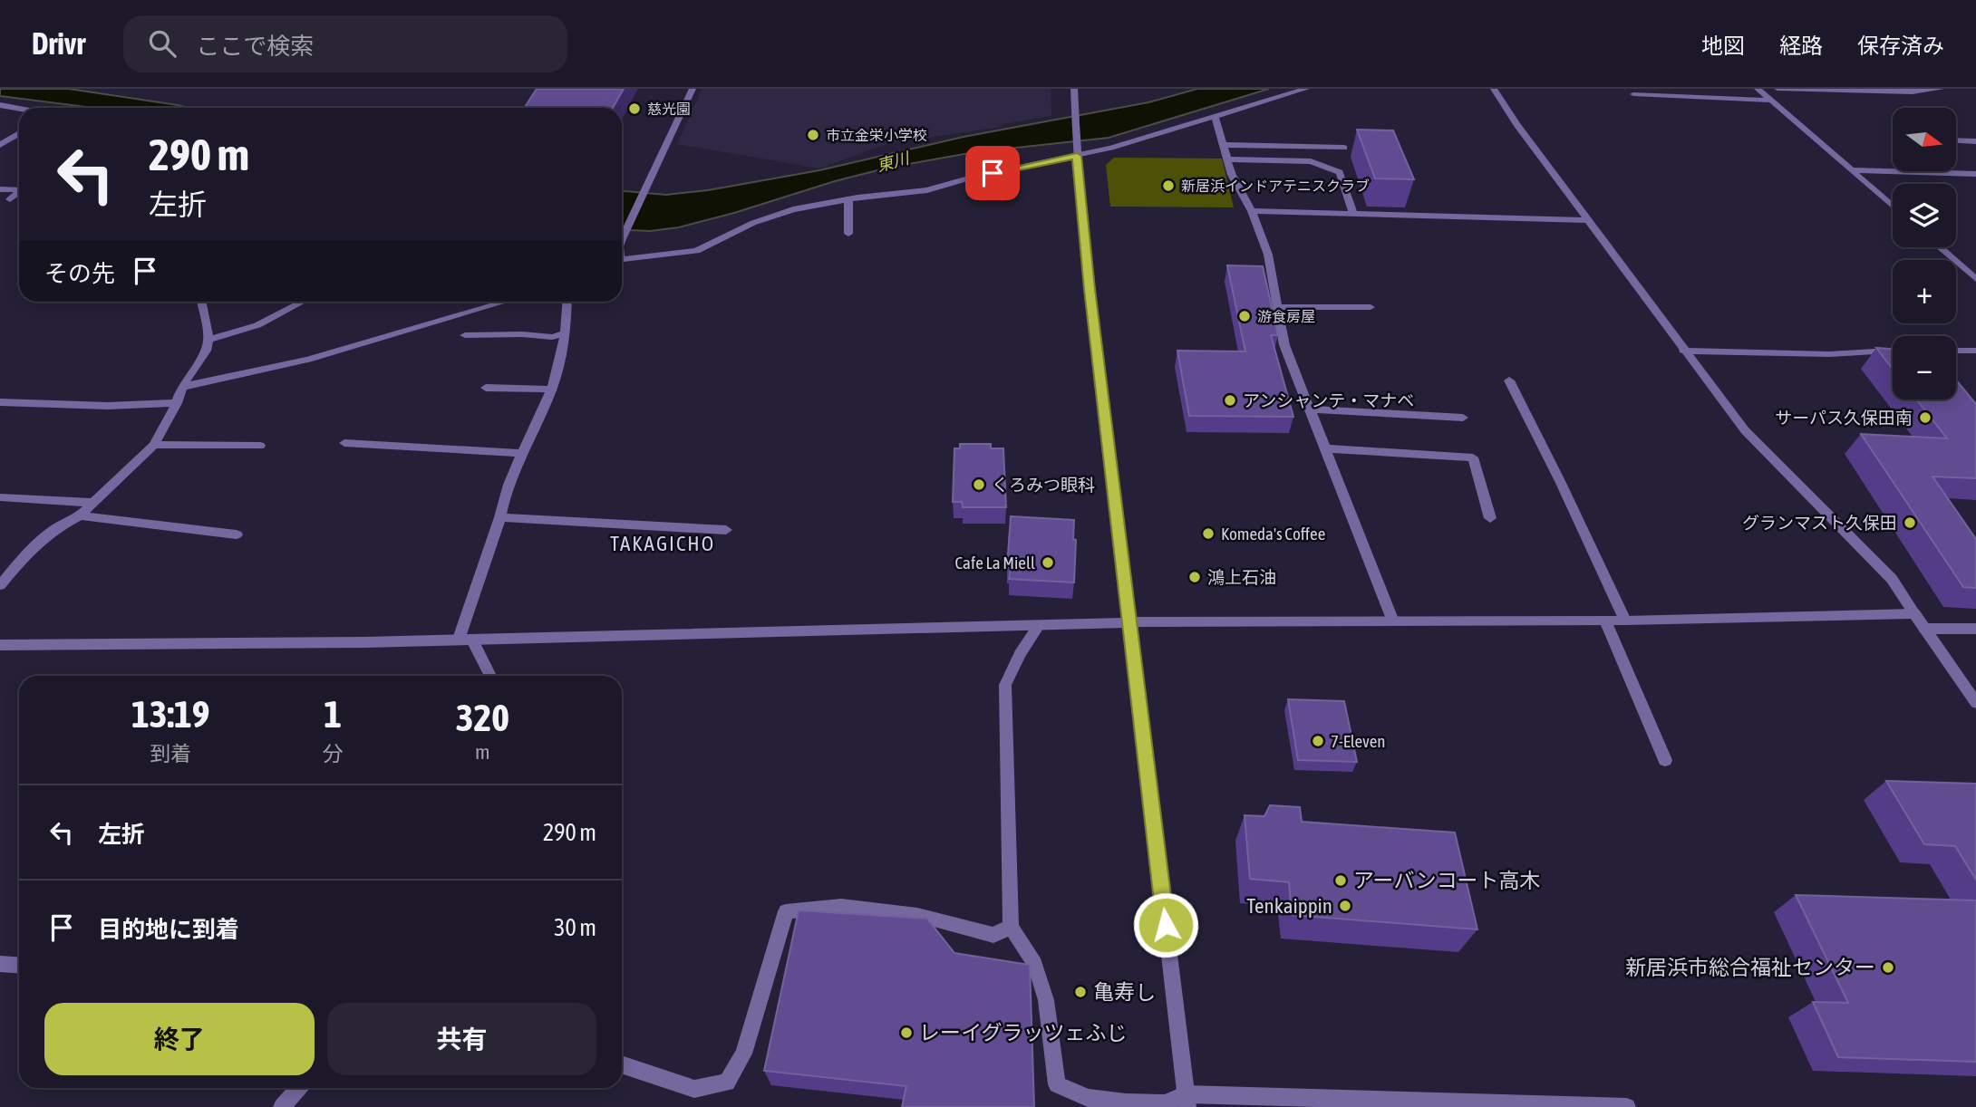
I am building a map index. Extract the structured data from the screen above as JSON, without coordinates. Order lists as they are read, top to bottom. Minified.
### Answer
{"districts":["TAKAGICHO"],"water":["東川"],"places":["慈光園","市立金栄小学校","新居浜インドアテニスクラブ","游食房屋","アンシャンテ・マナベ","サーパス久保田南","くろみつ眼科","グランマスト久保田","Komeda's Coffee","Cafe La Miell","鴻上石油","7-Eleven","アーバンコート高木","Tenkaippin","新居浜市総合福祉センター","亀寿し","レーイグラッツェふじ"],"north":"right","page":{"header":"Drivr","search":"ここで検索","nav":["地図","経路","保存済み"],"map_buttons":["+","−"],"turn":["290 m","左折"],"then":"その先","eta":["13:19","到着","1","分","320","m"],"list":[{"name":"左折","value":"290 m"},{"name":"目的地に到着","value":"30 m"}],"buttons":["終了","共有"]}}
